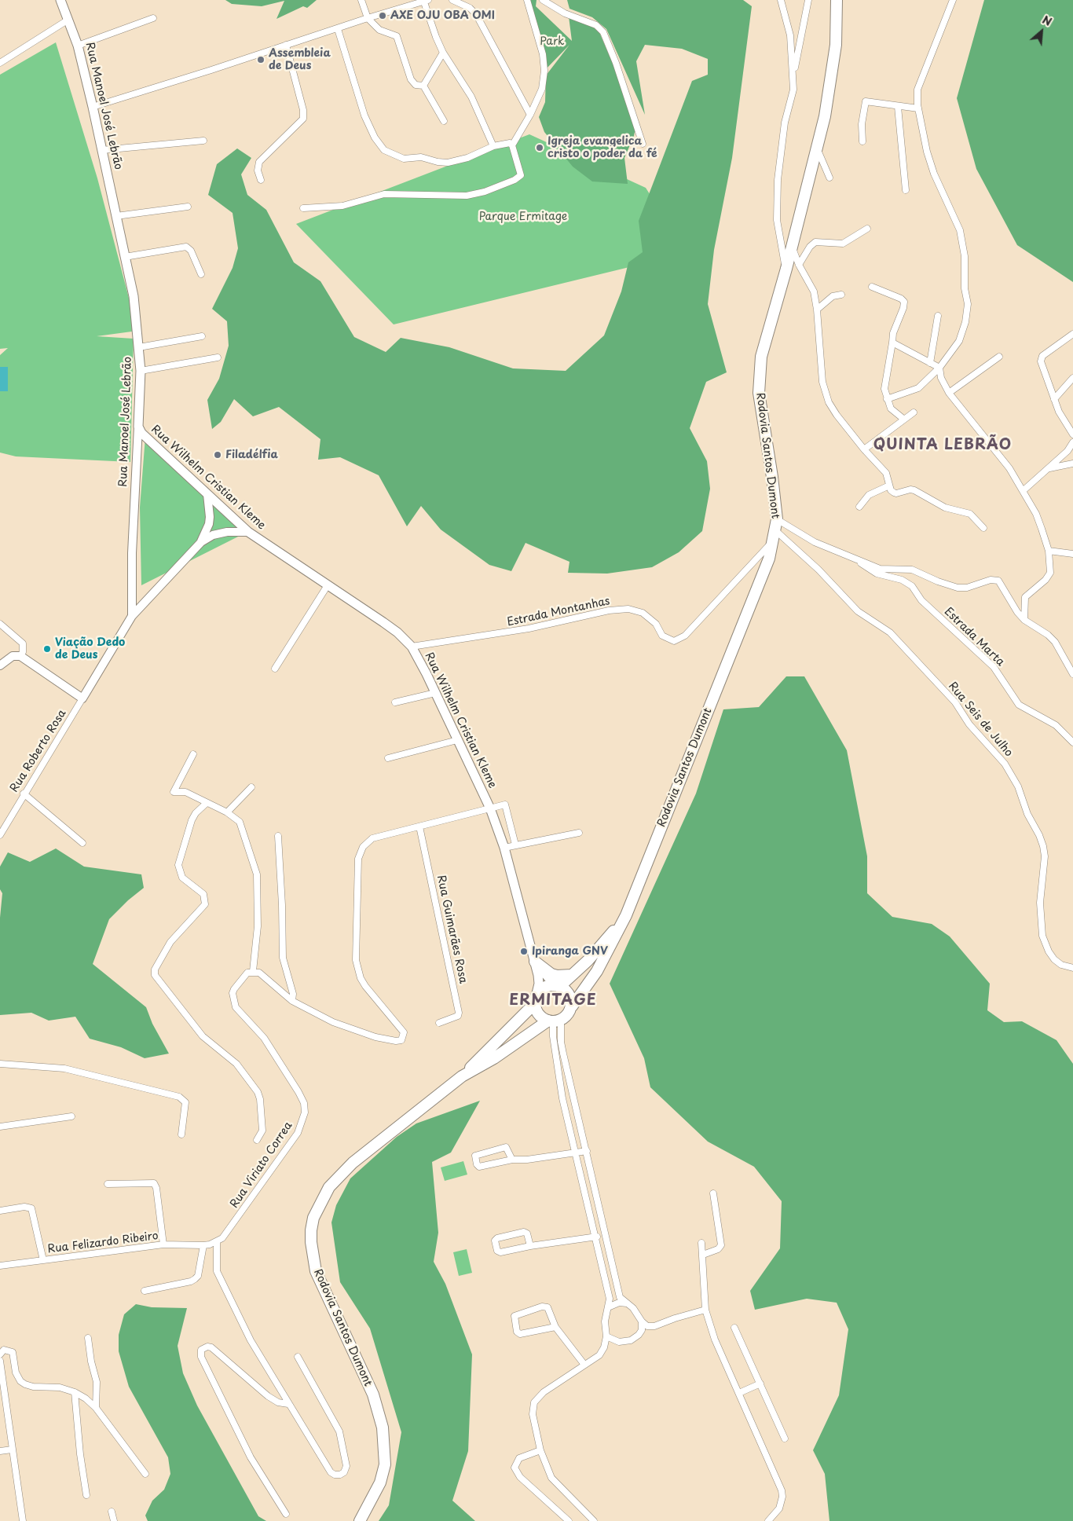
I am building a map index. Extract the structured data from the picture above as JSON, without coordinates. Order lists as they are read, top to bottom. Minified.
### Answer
{"streets":{"highway":["Rodovia Santos Dumont"],"main road":["Rua Manoel José Lebrão","Rua Wilhelm Cristian Kleme"],"street":["Estrada Montanhas","Estrada Marta","Rua Seis de Julho","Rua Roberto Rosa","Rua Guimarães Rosa","Rua Viriato Correa","Rua Felizardo Ribeiro"]},"crossings":[["Rua Manoel José Lebrão","Rua Wilhelm Cristian Kleme"],["Rodovia Santos Dumont","Estrada Montanhas"],["Rodovia Santos Dumont","Rua Seis de Julho"],["Rua Wilhelm Cristian Kleme","Estrada Montanhas"],["Estrada Montanhas","Rua Seis de Julho"],["Rua Viriato Correa","Rua Felizardo Ribeiro"]],"districts":["QUINTA LEBRÃO","ERMITAGE"],"parks":["Park","Parque Ermitage"],"places":["AXE OJU OBA OMI","Assembleia de Deus","Igreja evangelica cristo o poder da fé","Filadélfia","Viação Dedo de Deus","Ipiranga GNV"],"north":"top right"}
